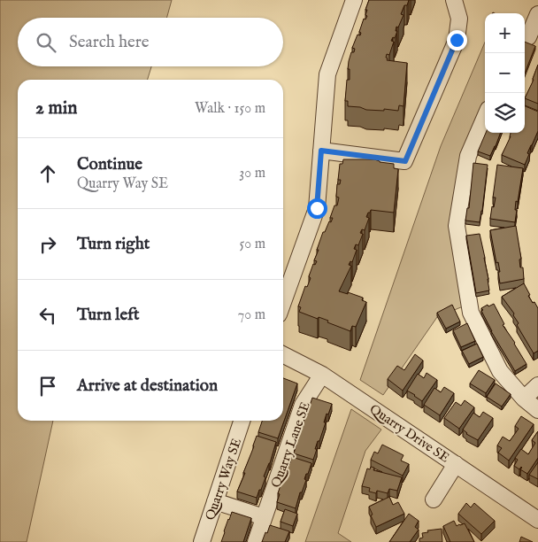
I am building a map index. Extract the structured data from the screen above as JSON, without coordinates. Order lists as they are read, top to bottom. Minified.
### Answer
{"streets":{"street":["Quarry Drive SE","Quarry Lane SE","Quarry Way SE"]},"crossings":[["Quarry Drive SE","Quarry Lane SE"]],"page":{"map_buttons":["+","−"],"search":"Search here","heading":["2 min","Walk · 150 m"],"list":[["Continue","Quarry Way SE","30 m"],["Turn right","50 m"],["Turn left","70 m"],"Arrive at destination"]}}
